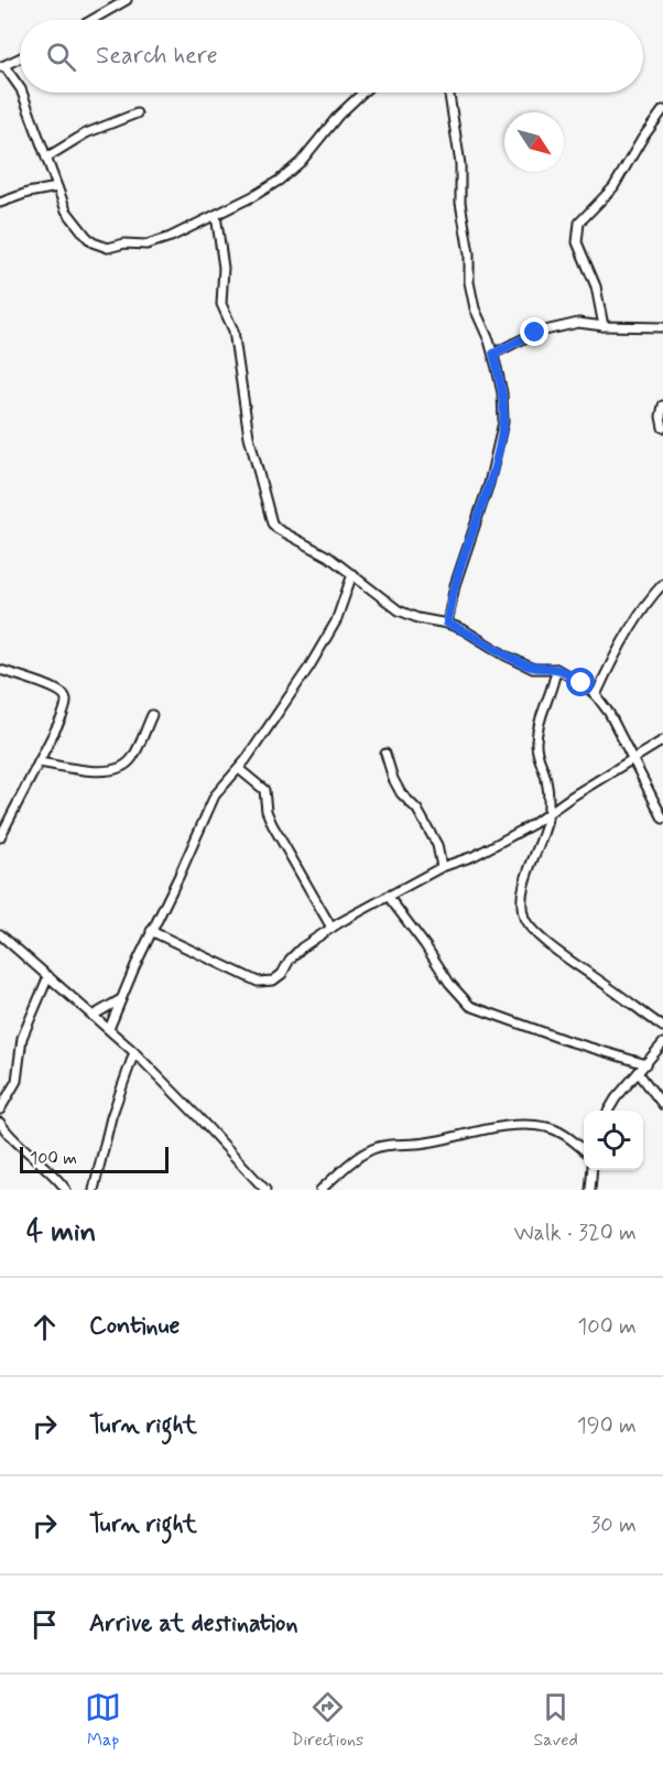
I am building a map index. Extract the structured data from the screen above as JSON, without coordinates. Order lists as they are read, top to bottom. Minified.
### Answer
{"scale_bar":"100 m","north":"bottom right","page":{"search":"Search here","scale":"100 m","heading":["4 min","Walk · 320 m"],"list":[["Continue","100 m"],["Turn right","190 m"],["Turn right","30 m"],"Arrive at destination"],"nav":["Map","Directions","Saved"]}}
